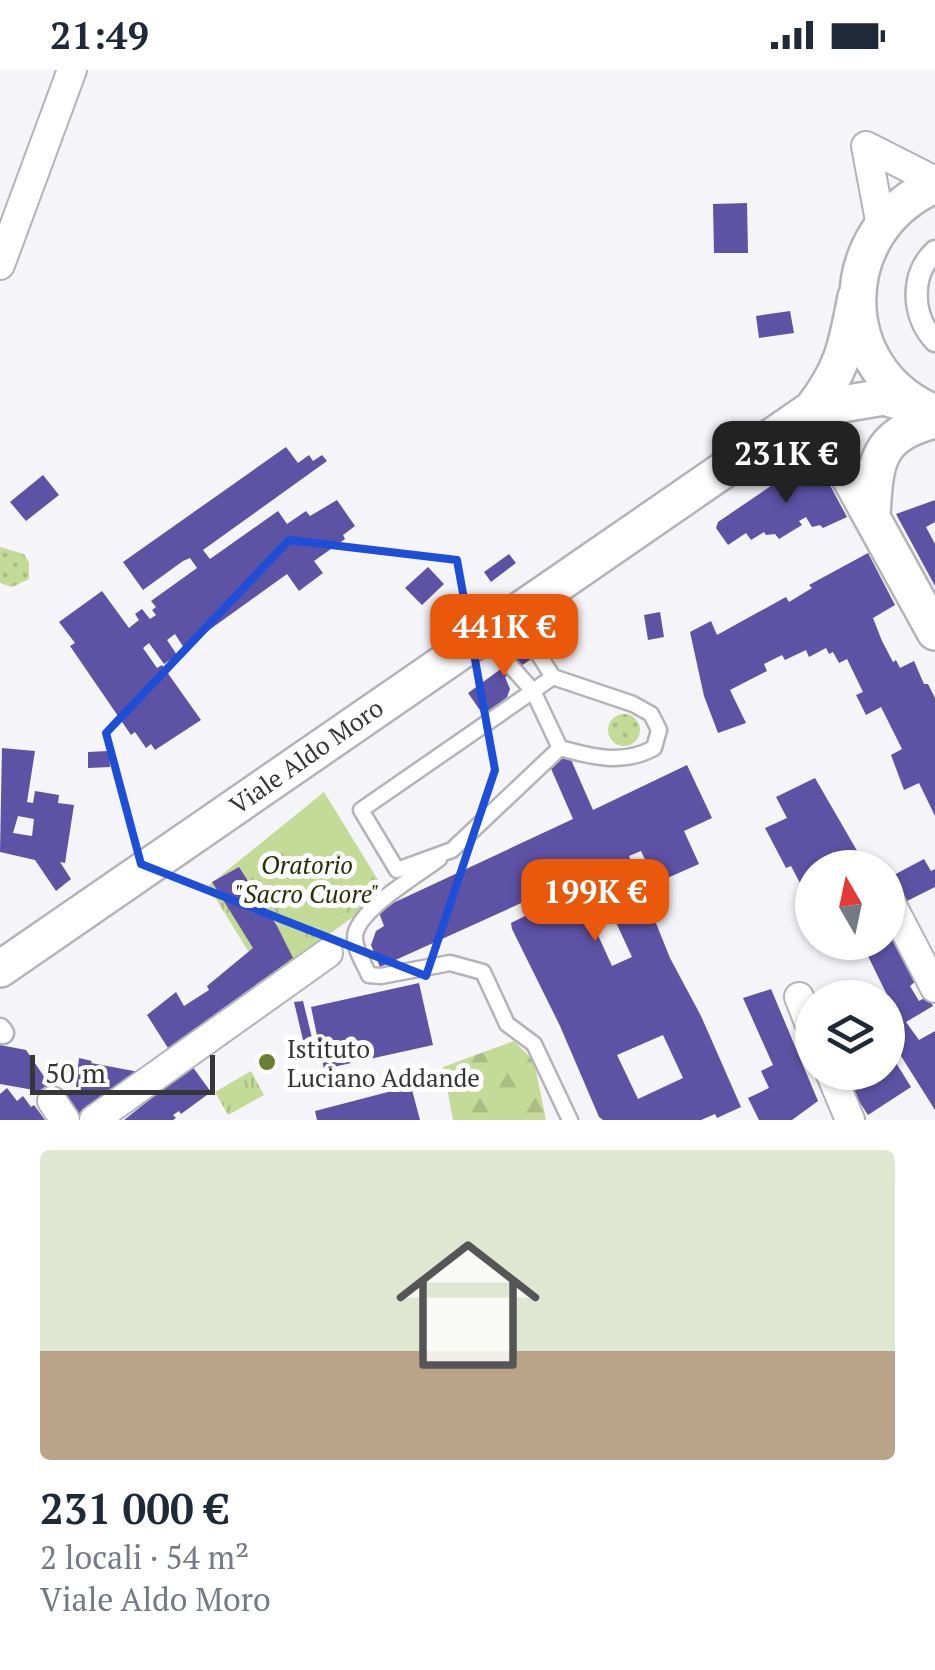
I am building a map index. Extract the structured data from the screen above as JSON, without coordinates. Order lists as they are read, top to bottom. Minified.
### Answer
{"streets":{"street":["Viale Aldo Moro"]},"parks":["Oratorio \"Sacro Cuore\""],"places":["Istituto Luciano Addande"],"scale_bar":"50 m","north":"top","page":{"status":"21:49","price":["231K €","441K €","199K €"],"scale":"50 m","list":[{"name":"231 000 €","note":"2 locali · 54 m² · Viale Aldo Moro"}]}}
